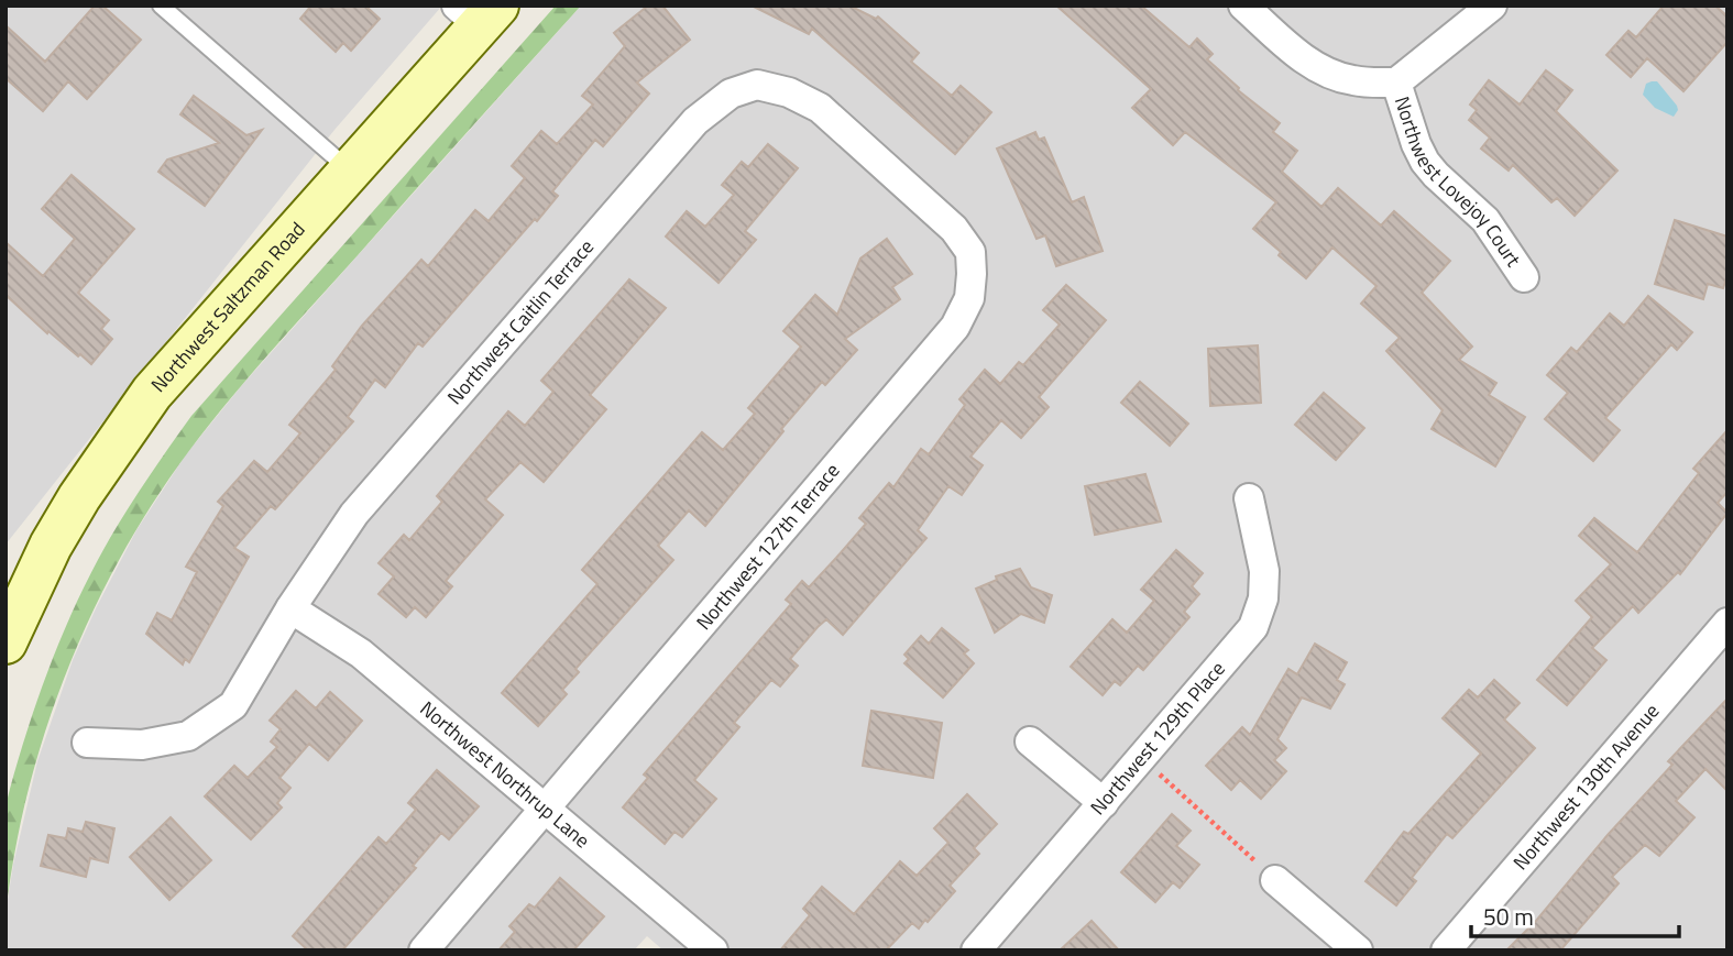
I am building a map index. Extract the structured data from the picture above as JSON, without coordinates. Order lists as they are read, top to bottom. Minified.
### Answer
{"streets":{"main road":["Northwest Saltzman Road"],"street":["Northwest Lovejoy Court","Northwest Caitlin Terrace","Northwest 127th Terrace","Northwest 129th Place","Northwest Northrup Lane","Northwest 130th Avenue"]},"crossings":[["Northwest Caitlin Terrace","Northwest 127th Terrace"],["Northwest Caitlin Terrace","Northwest Northrup Lane"],["Northwest 127th Terrace","Northwest Northrup Lane"]],"scale_bar":"50 m"}
